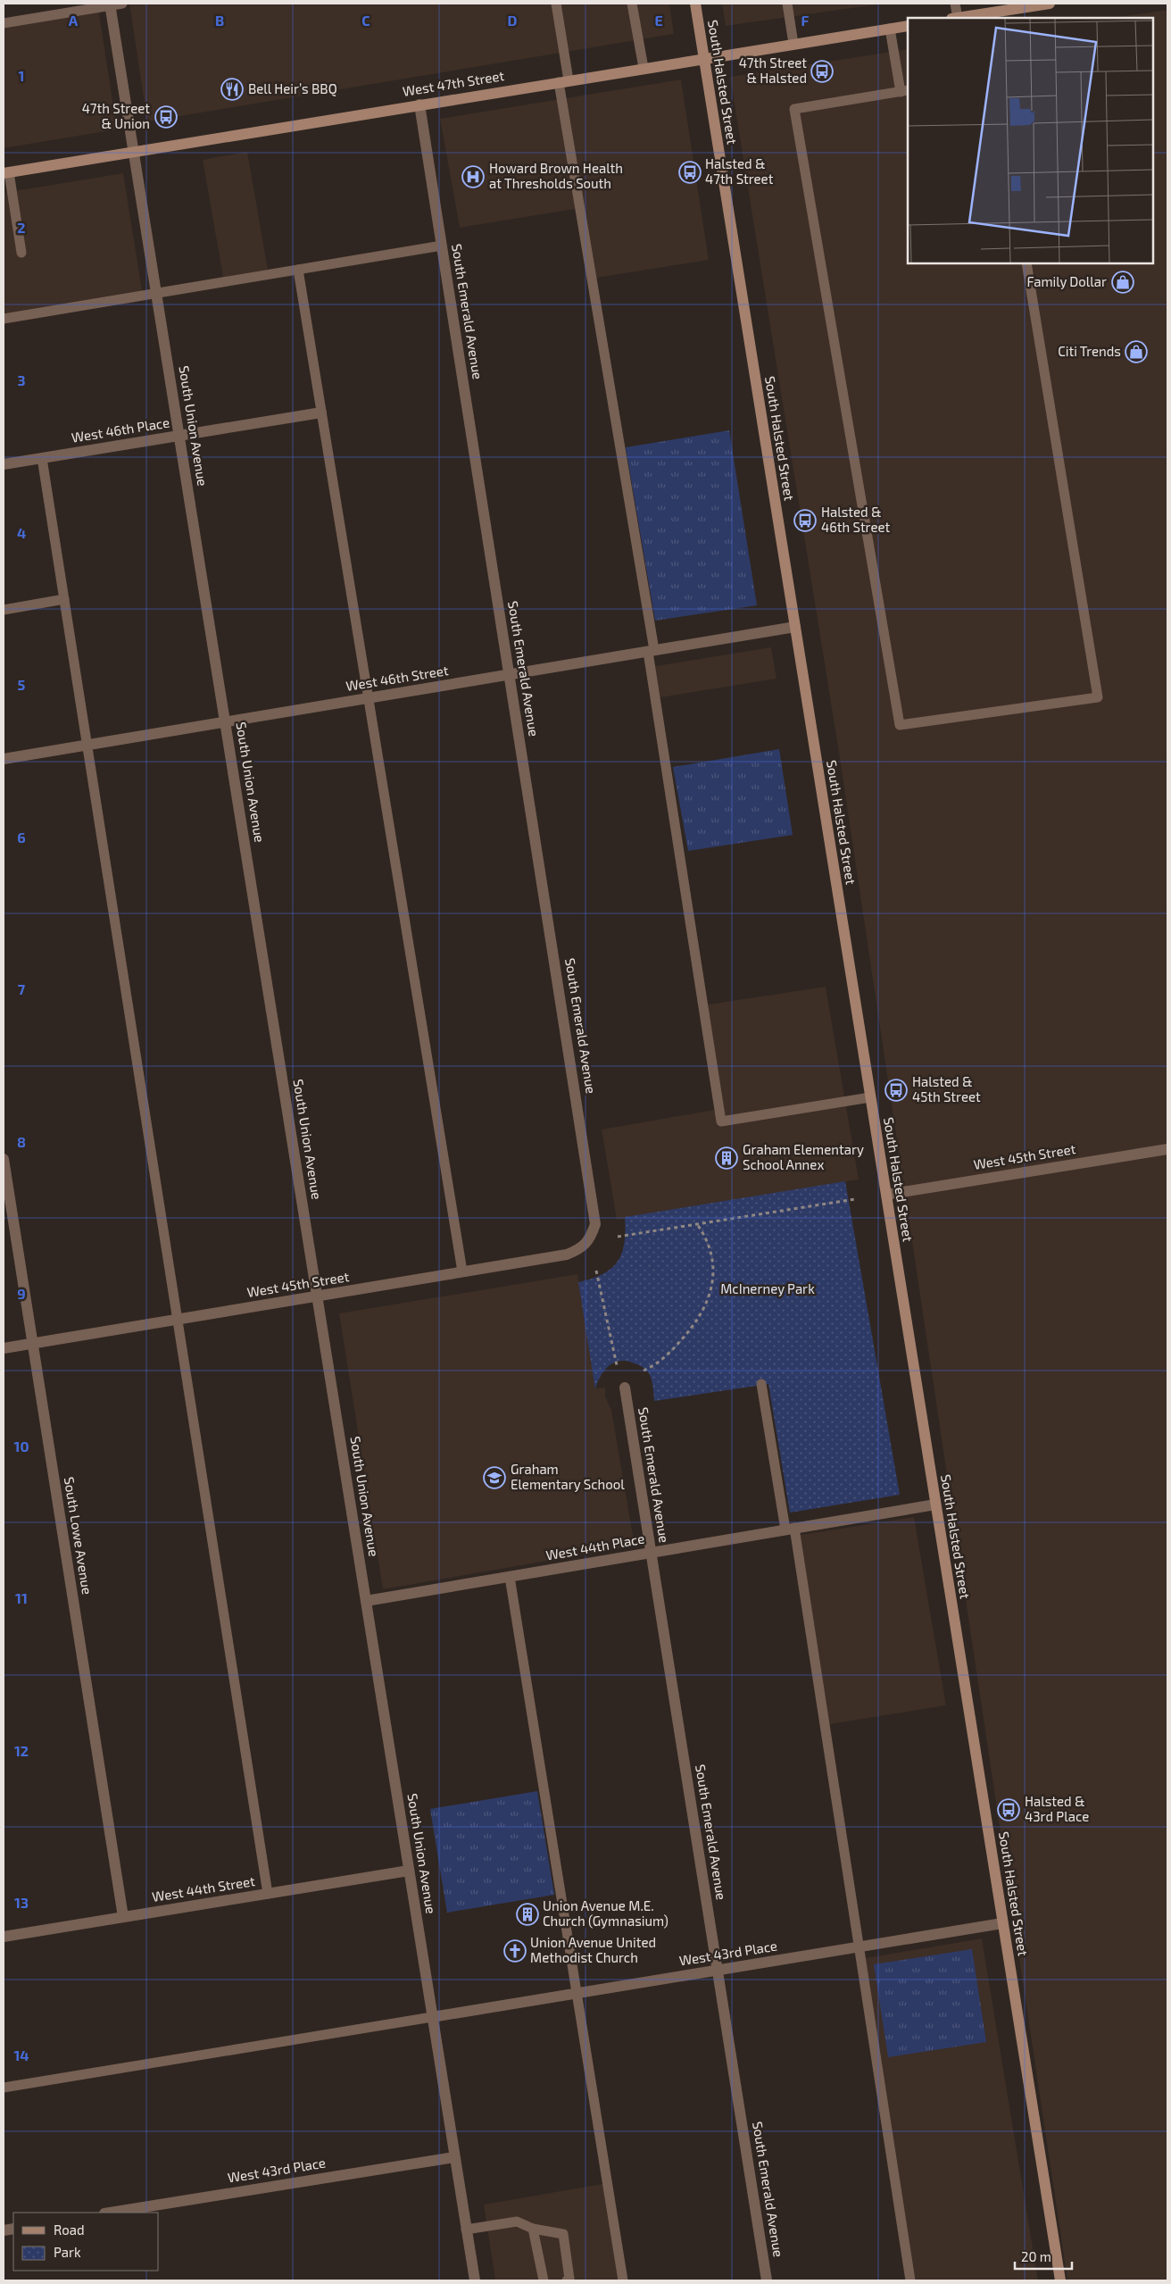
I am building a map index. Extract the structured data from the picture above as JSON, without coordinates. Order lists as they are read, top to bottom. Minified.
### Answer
{"streets":{"main road":["South Halsted Street","West 47th Street"],"street":["South Emerald Avenue","South Union Avenue","West 46th Place","West 46th Street","West 45th Street","South Lowe Avenue","West 44th Place","West 44th Street","West 43rd Place"]},"crossings":[["South Halsted Street","West 47th Street"],["South Halsted Street","West 46th Street"],["South Halsted Street","West 45th Street"],["South Halsted Street","West 44th Place"],["South Halsted Street","West 43rd Place"],["West 47th Street","South Emerald Avenue"],["West 47th Street","South Union Avenue"],["South Emerald Avenue","West 46th Street"],["South Emerald Avenue","West 45th Street"],["South Emerald Avenue","West 44th Place"],["South Emerald Avenue","West 43rd Place"],["South Union Avenue","West 46th Place"],["South Union Avenue","West 46th Street"],["South Union Avenue","West 45th Street"],["South Union Avenue","West 44th Place"],["South Union Avenue","West 44th Street"],["South Union Avenue","West 43rd Place"],["West 45th Street","South Lowe Avenue"],["South Lowe Avenue","West 44th Street"]],"parks":["McInerney Park"],"places":{"bus stop":["47th Street & Halsted","47th Street & Union","Halsted & 47th Street","Halsted & 46th Street","Halsted & 45th Street","Halsted & 43rd Place"],"restaurant":["Bell Heir’s BBQ"],"hospital":["Howard Brown Health at Thresholds South"],"shop":["Family Dollar","Citi Trends"],"building":["Graham Elementary School Annex","Union Avenue M.E. Church (Gymnasium)"],"school or university":["Graham Elementary School"],"church":["Union Avenue United Methodist Church"]},"legend":["Road","Park"],"scale_bar":"20 m","grid":{"columns":["A","B","C","D","E","F"],"rows":["1","2","3","4","5","6","7","8","9","10","11","12","13","14"]}}
